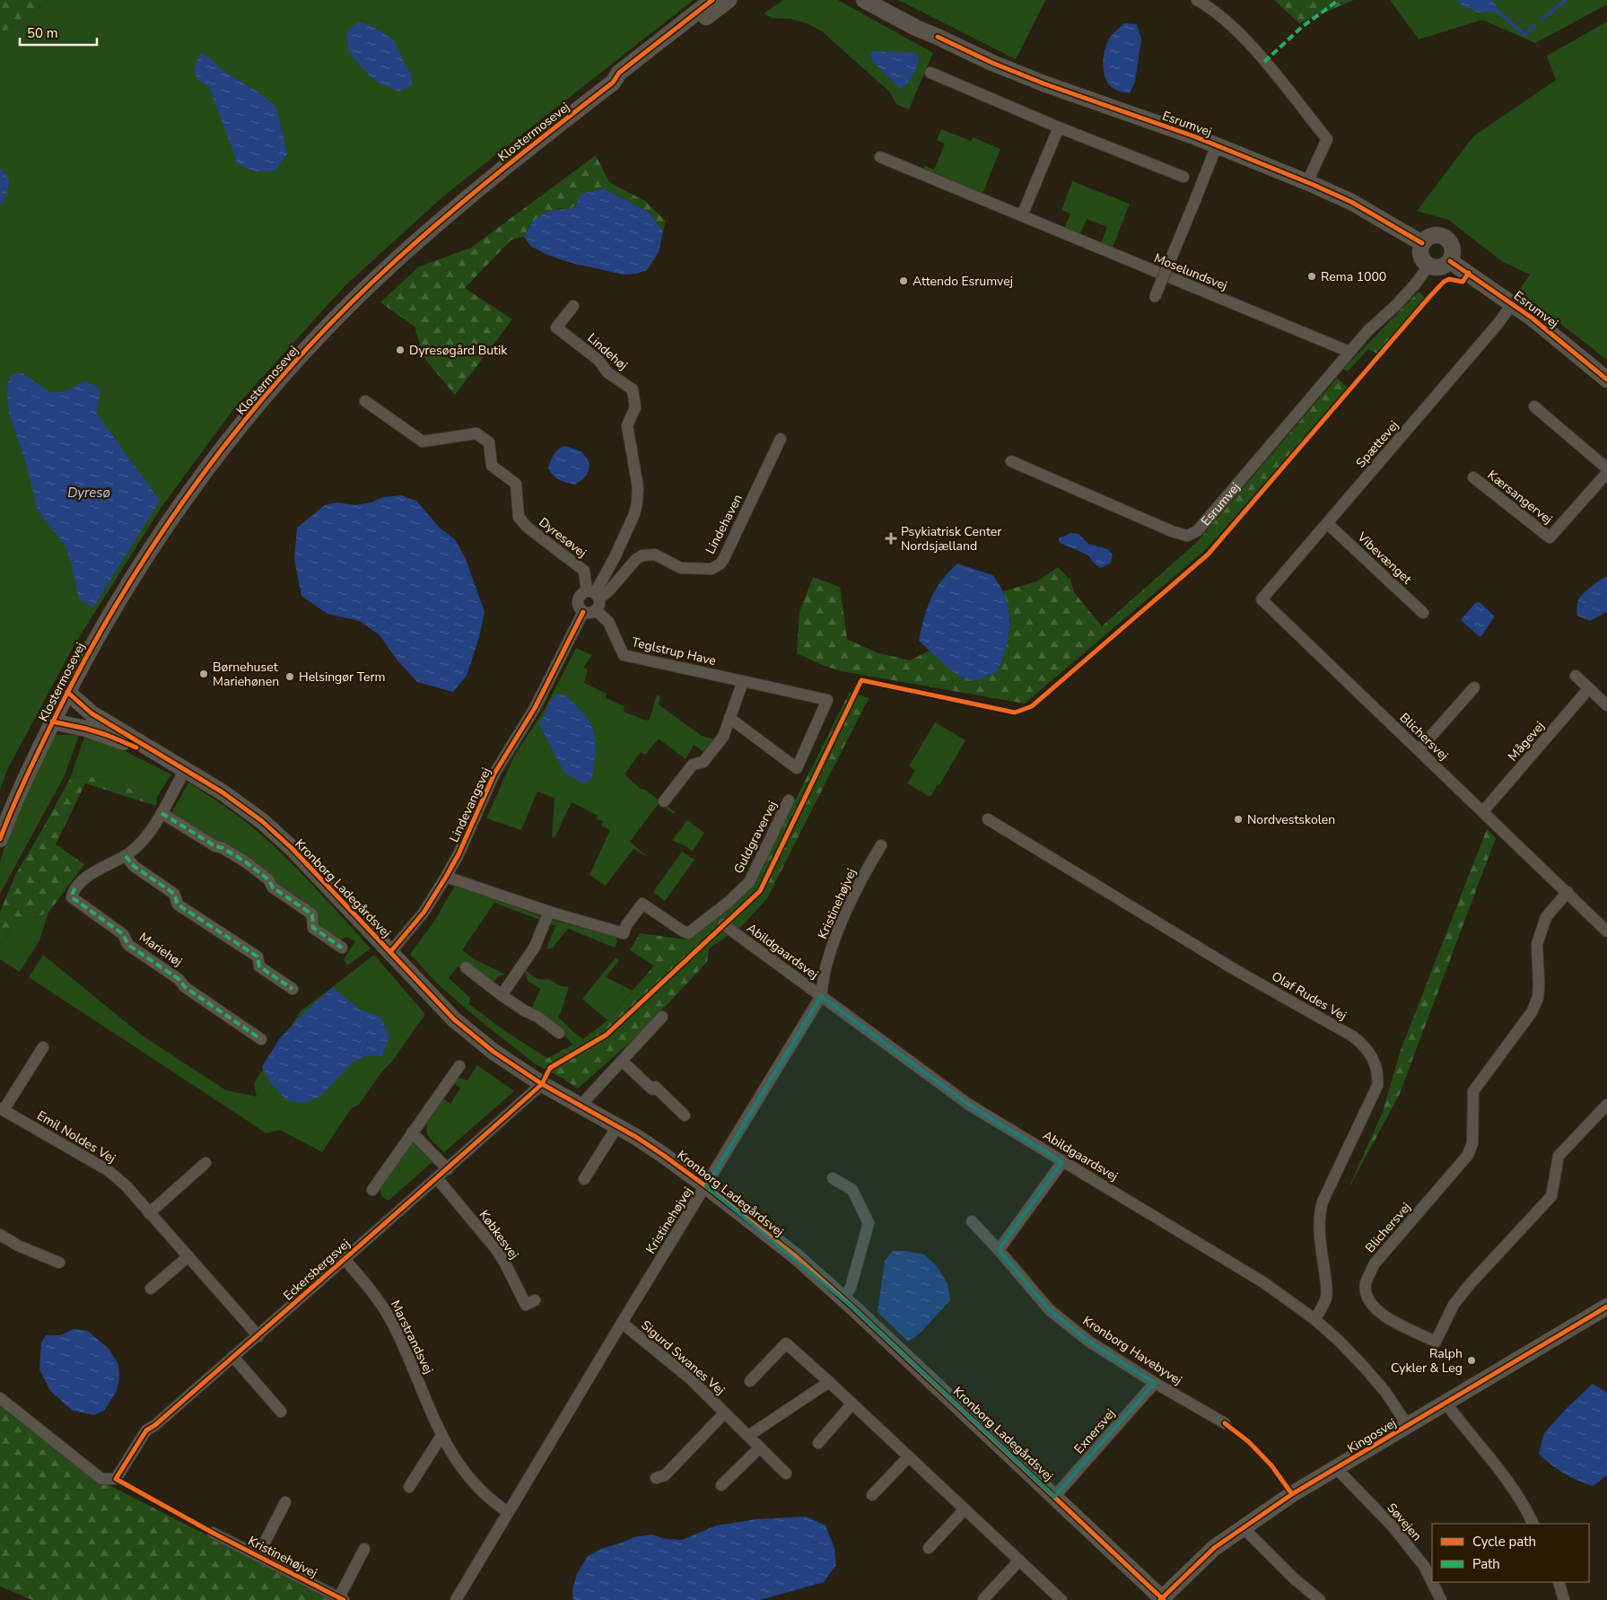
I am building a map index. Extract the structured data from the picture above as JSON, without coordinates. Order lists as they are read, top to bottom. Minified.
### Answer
{"streets":{"main road":["Esrumvej","Klostermosevej","Kronborg Ladegårdsvej","Kingosvej"],"street":["Moselundsvej","Lindehøj","Spættevej","Kærsangervej","Lindehaven","Dyresøvej","Vibevænget","Teglstrup Have","Blichersvej","Mågevej","Lindevangsvej","Guldgravervej","Kristinehøjvej","Mariehøj","Abildgaardsvej","Olaf Rudes Vej","Emil Noldes Vej","Købkesvej","Eckersbergsvej","Marstrandsvej","Kronborg Havebyvej","Sigurd Swanes Vej","Exnersvej","Søvejen"]},"crossings":[["Esrumvej","Moselundsvej"],["Esrumvej","Spættevej"],["Klostermosevej","Kronborg Ladegårdsvej"],["Lindehøj","Lindehaven"],["Lindehøj","Dyresøvej"],["Lindehøj","Teglstrup Have"],["Lindehøj","Lindevangsvej"],["Spættevej","Vibevænget"],["Spættevej","Blichersvej"],["Lindehaven","Dyresøvej"],["Lindehaven","Teglstrup Have"],["Lindehaven","Lindevangsvej"],["Dyresøvej","Teglstrup Have"],["Dyresøvej","Lindevangsvej"],["Teglstrup Have","Lindevangsvej"],["Blichersvej","Mågevej"],["Lindevangsvej","Guldgravervej"],["Lindevangsvej","Kronborg Ladegårdsvej"],["Kronborg Ladegårdsvej","Kristinehøjvej"],["Kronborg Ladegårdsvej","Mariehøj"],["Kronborg Ladegårdsvej","Eckersbergsvej"],["Kronborg Ladegårdsvej","Exnersvej"],["Kronborg Ladegårdsvej","Kingosvej"],["Kristinehøjvej","Abildgaardsvej"],["Kristinehøjvej","Marstrandsvej"],["Kristinehøjvej","Sigurd Swanes Vej"],["Abildgaardsvej","Olaf Rudes Vej"],["Abildgaardsvej","Kingosvej"],["Emil Noldes Vej","Eckersbergsvej"],["Købkesvej","Eckersbergsvej"],["Eckersbergsvej","Marstrandsvej"],["Kronborg Havebyvej","Exnersvej"],["Kingosvej","Søvejen"]],"water":["Dyresø"],"places":{"other":["Rema 1000","Attendo Esrumvej","Dyresøgård Butik","Børnehuset Mariehønen","Helsingør Term","Nordvestskolen","Ralph Cykler & Leg"],"health":["Psykiatrisk Center Nordsjælland"]},"legend":["Cycle path","Path"],"scale_bar":"50 m"}
